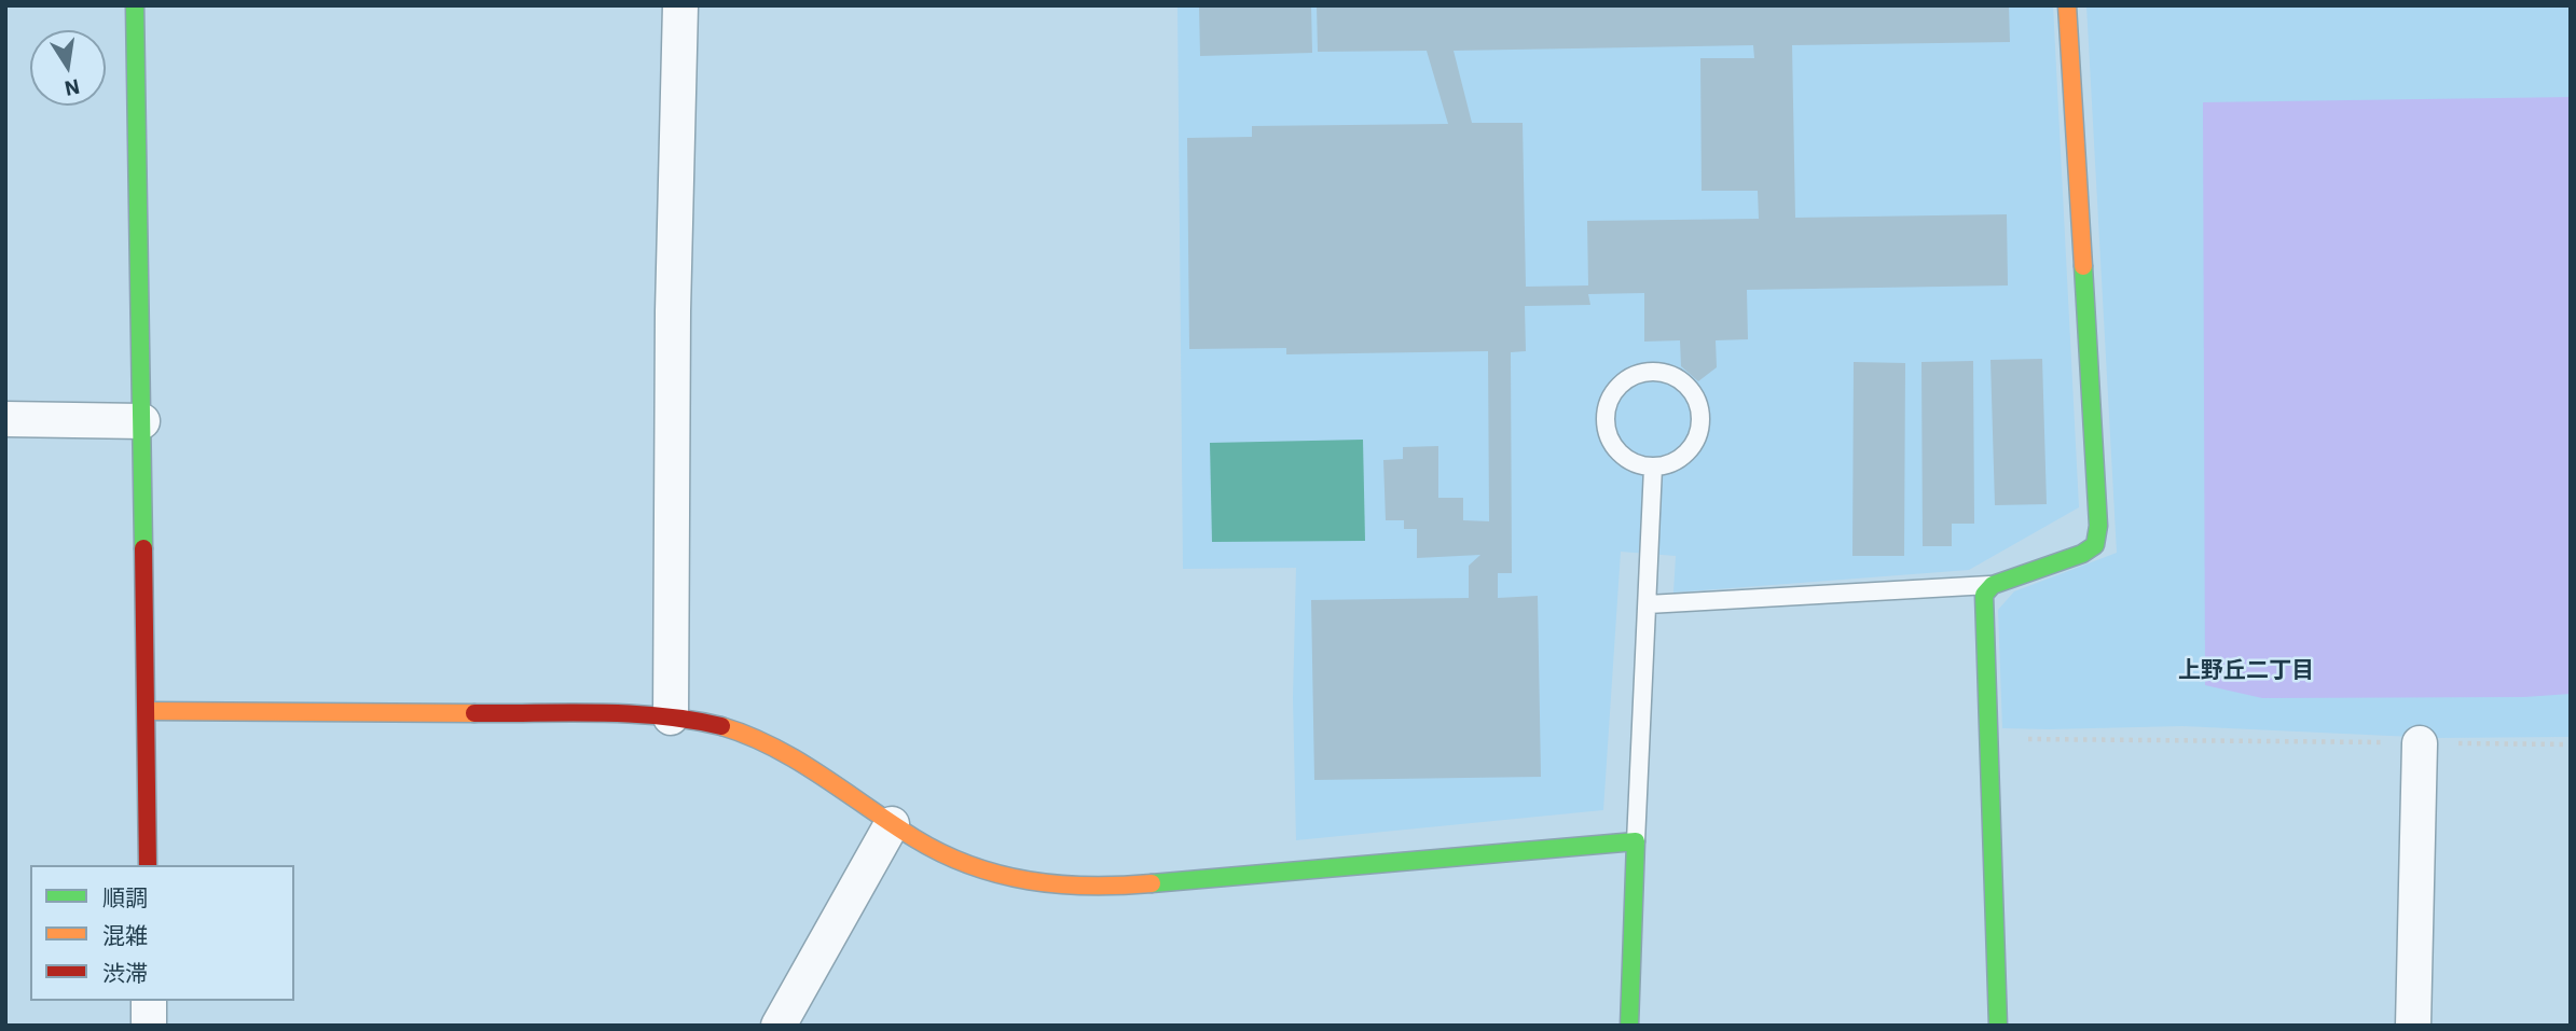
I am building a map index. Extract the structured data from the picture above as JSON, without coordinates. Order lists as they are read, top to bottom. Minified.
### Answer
{"districts":["上野丘二丁目"],"legend":["順調","混雑","渋滞"],"north":"bottom"}
